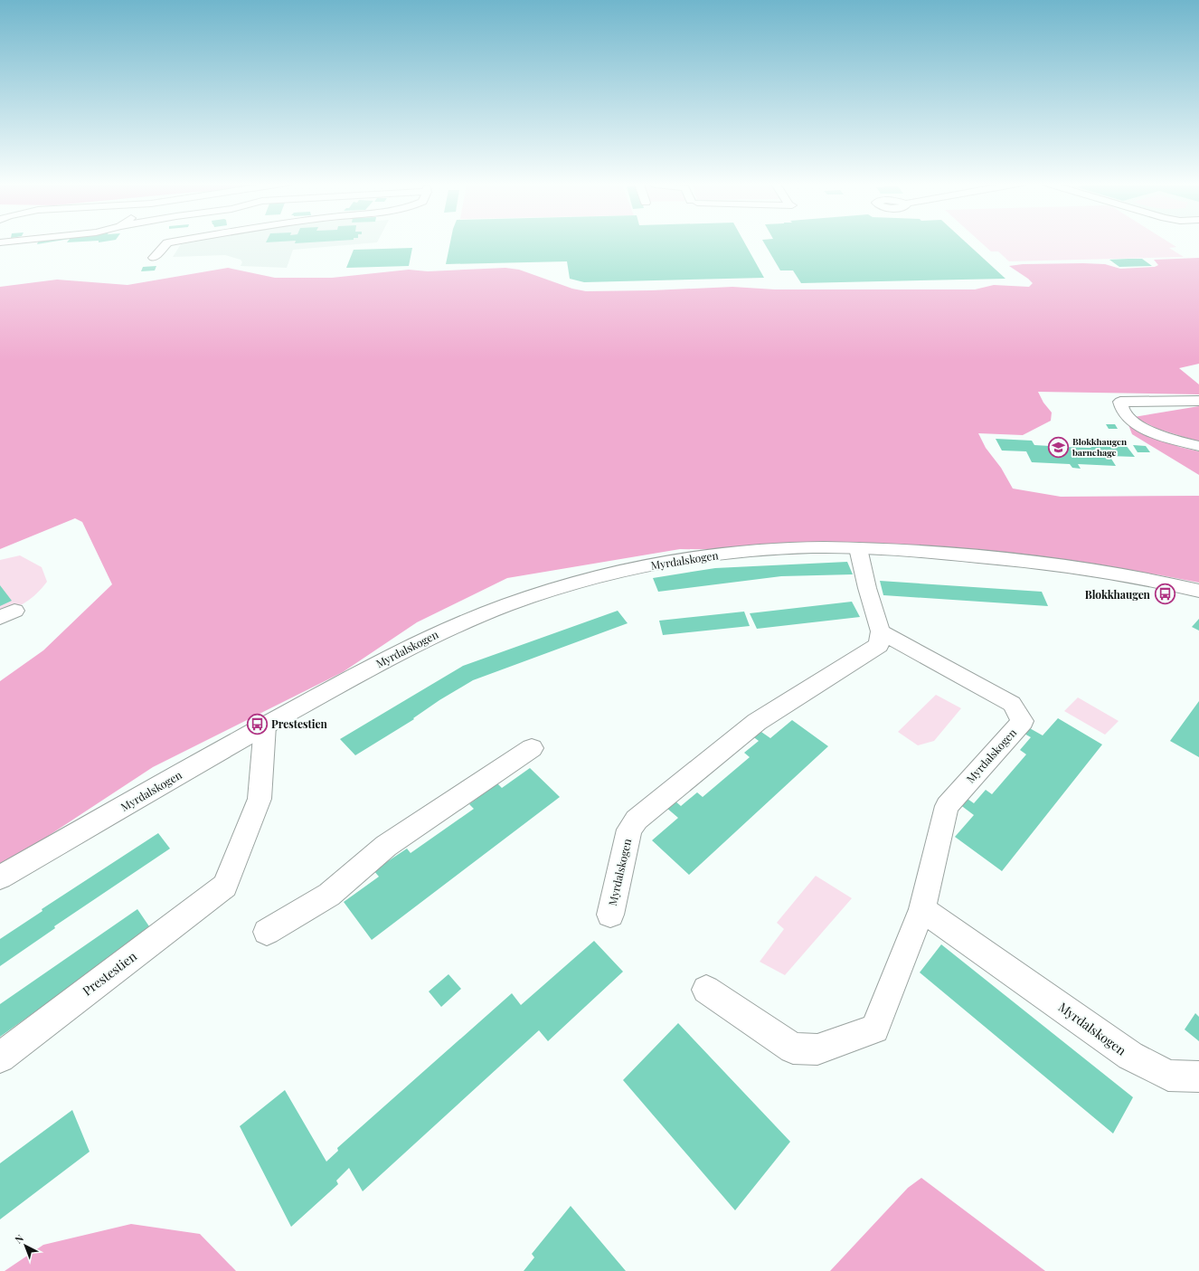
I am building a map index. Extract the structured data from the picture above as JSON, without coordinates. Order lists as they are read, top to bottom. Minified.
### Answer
{"streets":{"street":["Myrdalskogen","Prestestien"]},"crossings":[["Myrdalskogen","Prestestien"]],"places":{"school or university":["Blokkhaugen barnehage"],"bus stop":["Blokkhaugen","Prestestien"]},"north":"top left"}
